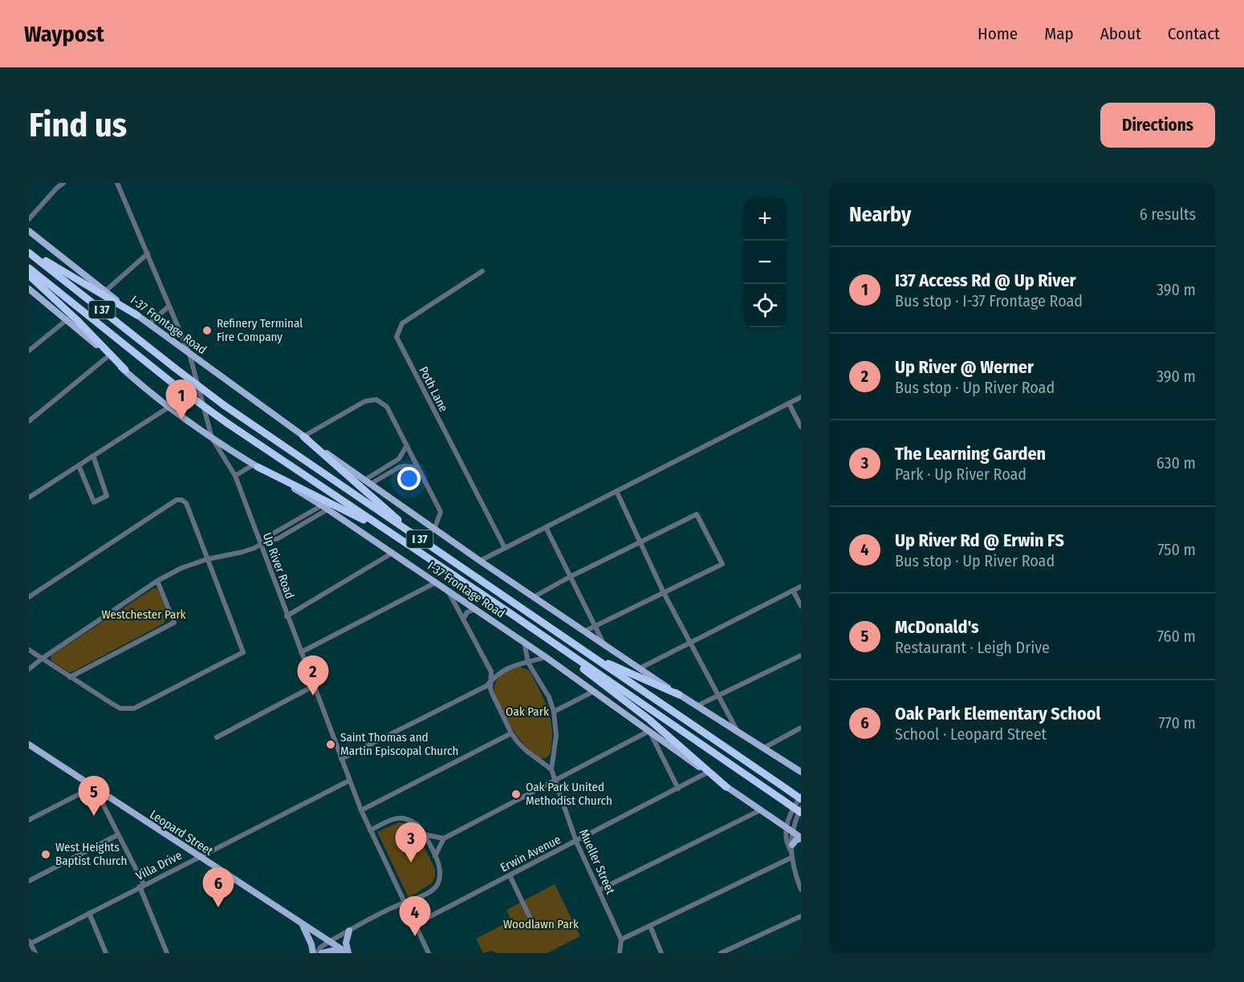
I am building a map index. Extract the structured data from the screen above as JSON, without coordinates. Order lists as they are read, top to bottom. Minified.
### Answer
{"streets":{"highway":["I 37"],"main road":["I-37 Frontage Road","Leopard Street"],"street":["Poth Lane","Up River Road","Erwin Avenue","Mueller Street","Villa Drive"]},"crossings":[["I-37 Frontage Road","Up River Road"],["I-37 Frontage Road","Erwin Avenue"],["Up River Road","Erwin Avenue"],["Up River Road","Villa Drive"],["Leopard Street","Villa Drive"],["Erwin Avenue","Mueller Street"]],"parks":["Westchester Park","Oak Park","Woodlawn Park"],"places":["Refinery Terminal Fire Company","Saint Thomas and Martin Episcopal Church","Oak Park United Methodist Church","West Heights Baptist Church"],"page":{"header":"Waypost","nav":["Home","Map","About","Contact"],"buttons":"Directions","title":"Find us","heading":["Nearby","6 results"],"map_buttons":["+","−"],"list":[{"mark":"1","name":"I37 Access Rd @ Up River","note":"Bus stop · I-37 Frontage Road","value":"390 m"},{"mark":"2","name":"Up River @ Werner","note":"Bus stop · Up River Road","value":"390 m"},{"mark":"3","name":"The Learning Garden","note":"Park · Up River Road","value":"630 m"},{"mark":"4","name":"Up River Rd @ Erwin FS","note":"Bus stop · Up River Road","value":"750 m"},{"mark":"5","name":"McDonald's","note":"Restaurant · Leigh Drive","value":"760 m"},{"mark":"6","name":"Oak Park Elementary School","note":"School · Leopard Street","value":"770 m"}],"pins":["1","2","5","3","6","4"]}}
